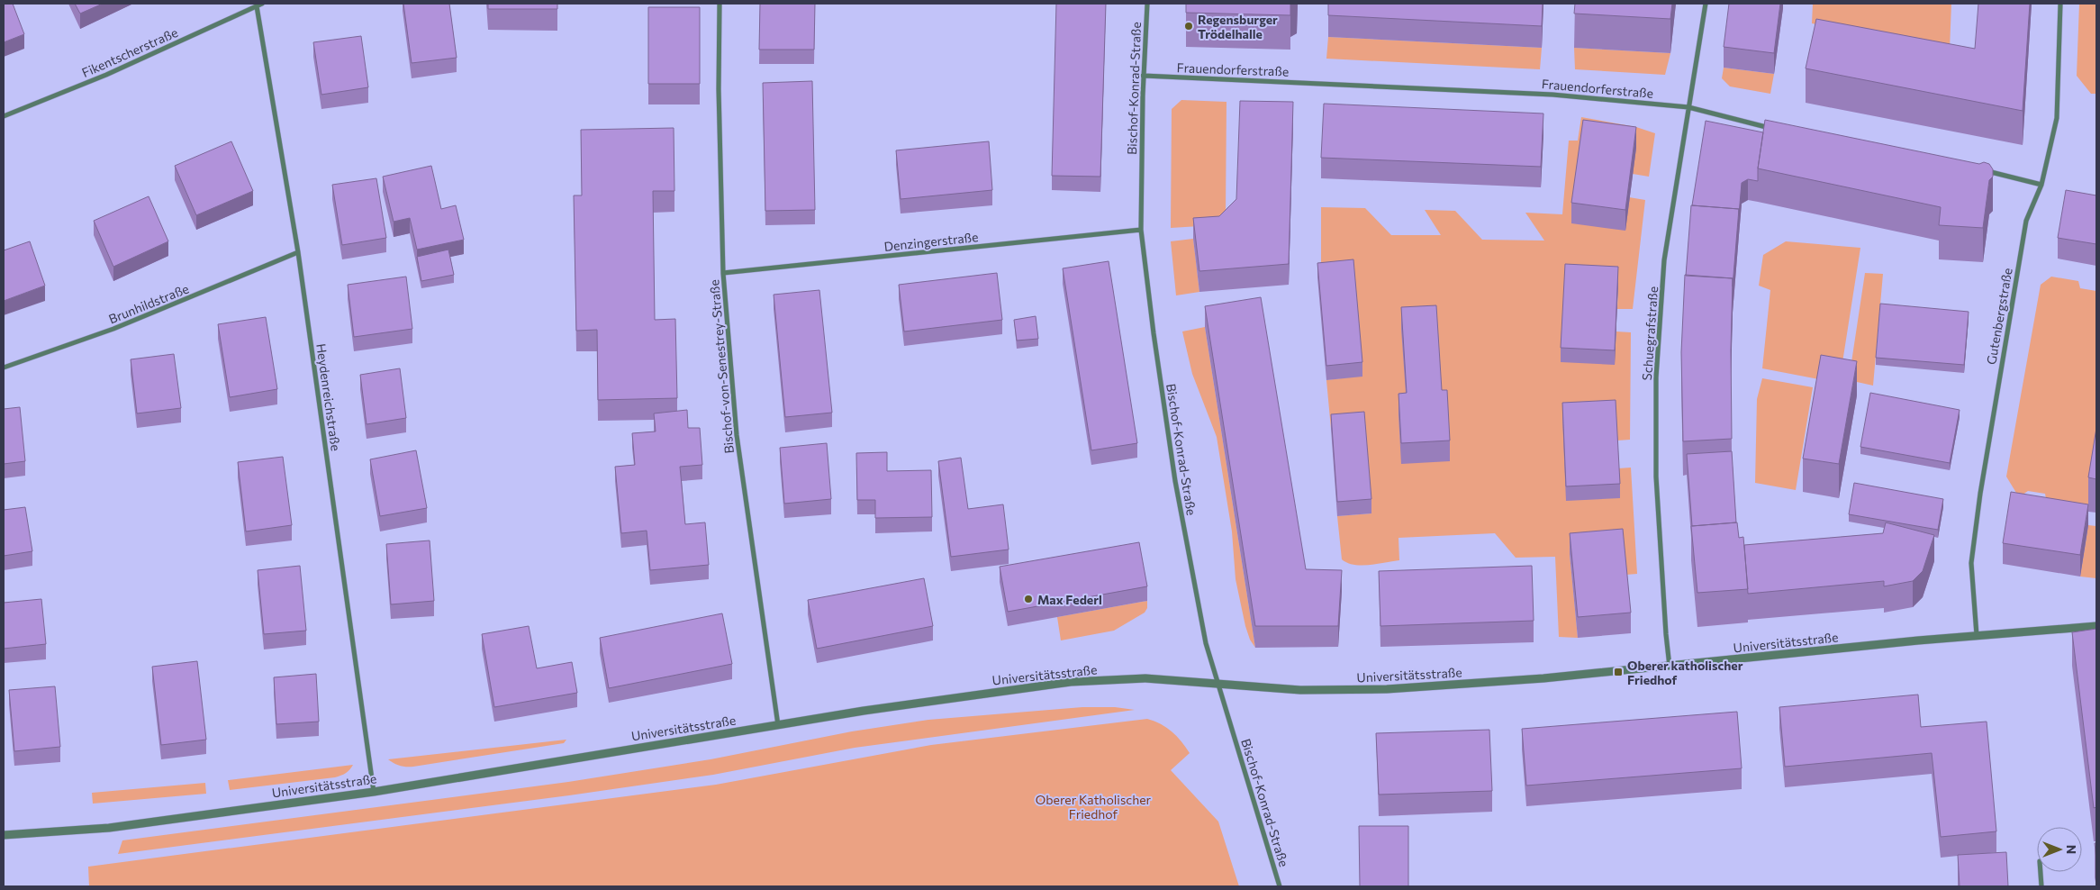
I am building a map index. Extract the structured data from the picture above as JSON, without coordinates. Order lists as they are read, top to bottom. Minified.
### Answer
{"streets":{"street":["Fikentscherstraße","Frauendorferstraße","Bischof-Konrad-Straße","Denzingerstraße","Brunhildstraße","Gutenbergstraße","Schuegrafstraße","Bischof-von-Senestrey-Straße","Heydenreichstraße","Universitätsstraße"]},"crossings":[["Fikentscherstraße","Heydenreichstraße"],["Frauendorferstraße","Bischof-Konrad-Straße"],["Frauendorferstraße","Schuegrafstraße"],["Bischof-Konrad-Straße","Denzingerstraße"],["Bischof-Konrad-Straße","Universitätsstraße"],["Denzingerstraße","Bischof-von-Senestrey-Straße"],["Brunhildstraße","Heydenreichstraße"],["Gutenbergstraße","Universitätsstraße"],["Schuegrafstraße","Universitätsstraße"],["Bischof-von-Senestrey-Straße","Universitätsstraße"],["Heydenreichstraße","Universitätsstraße"]],"parks":["Oberer Katholischer Friedhof"],"places":{"other":["Regensburger Trödelhalle","Max Federl"],"transit":["Oberer katholischer Friedhof"]},"north":"right"}
